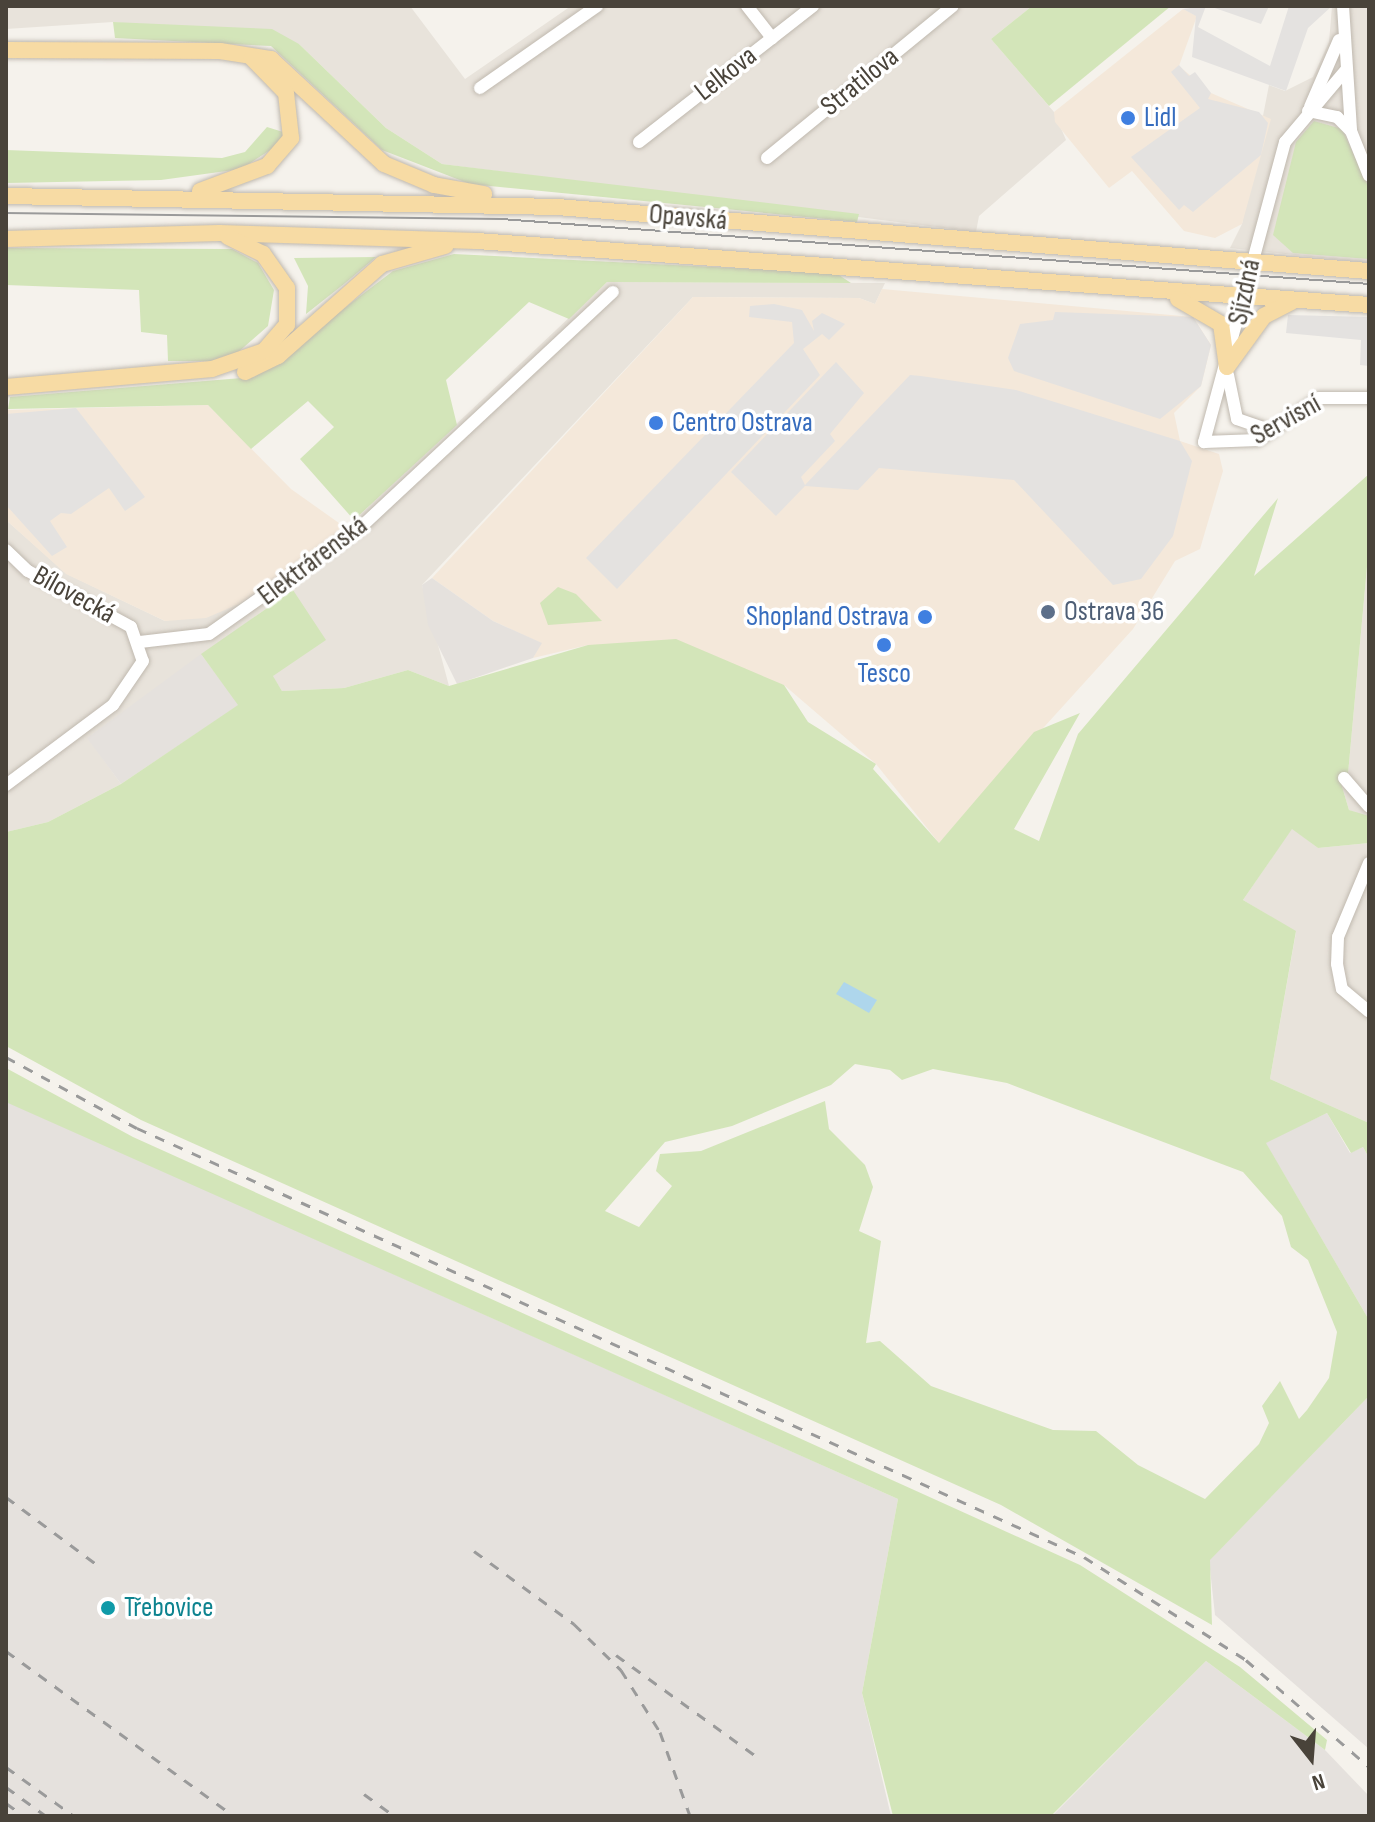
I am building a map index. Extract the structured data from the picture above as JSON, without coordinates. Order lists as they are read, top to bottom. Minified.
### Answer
{"streets":{"main road":["Opavská"],"street":["Lelkova","Stratilova","Sjízdná","Servisní","Elektrárenská","Bílovecká"]},"crossings":[["Opavská","Sjízdná"],["Sjízdná","Servisní"],["Elektrárenská","Bílovecká"]],"places":["Lidl","Centro Ostrava","Ostrava 36","Shopland Ostrava","Tesco","Třebovice"],"north":"bottom"}
